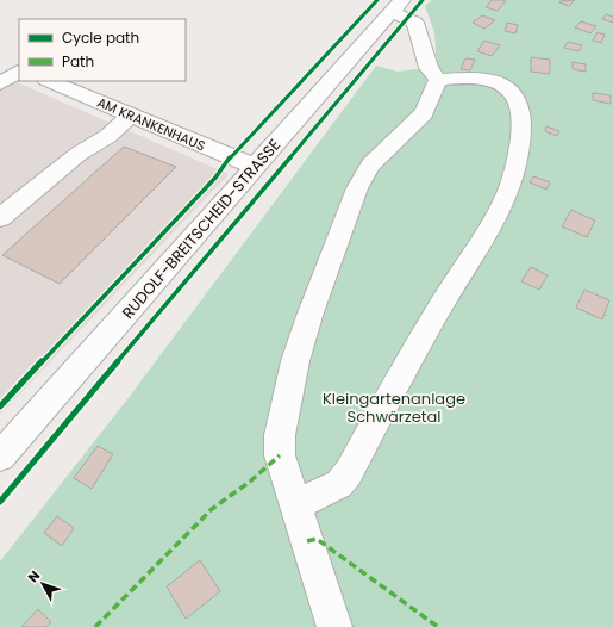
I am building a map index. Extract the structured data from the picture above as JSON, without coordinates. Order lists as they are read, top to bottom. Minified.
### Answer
{"streets":{"street":["AM KRANKENHAUS","RUDOLF-BREITSCHEID-STRASSE"]},"crossings":[["AM KRANKENHAUS","RUDOLF-BREITSCHEID-STRASSE"]],"parks":["Kleingartenanlage Schwärzetal"],"legend":["Cycle path","Path"],"north":"top left"}
